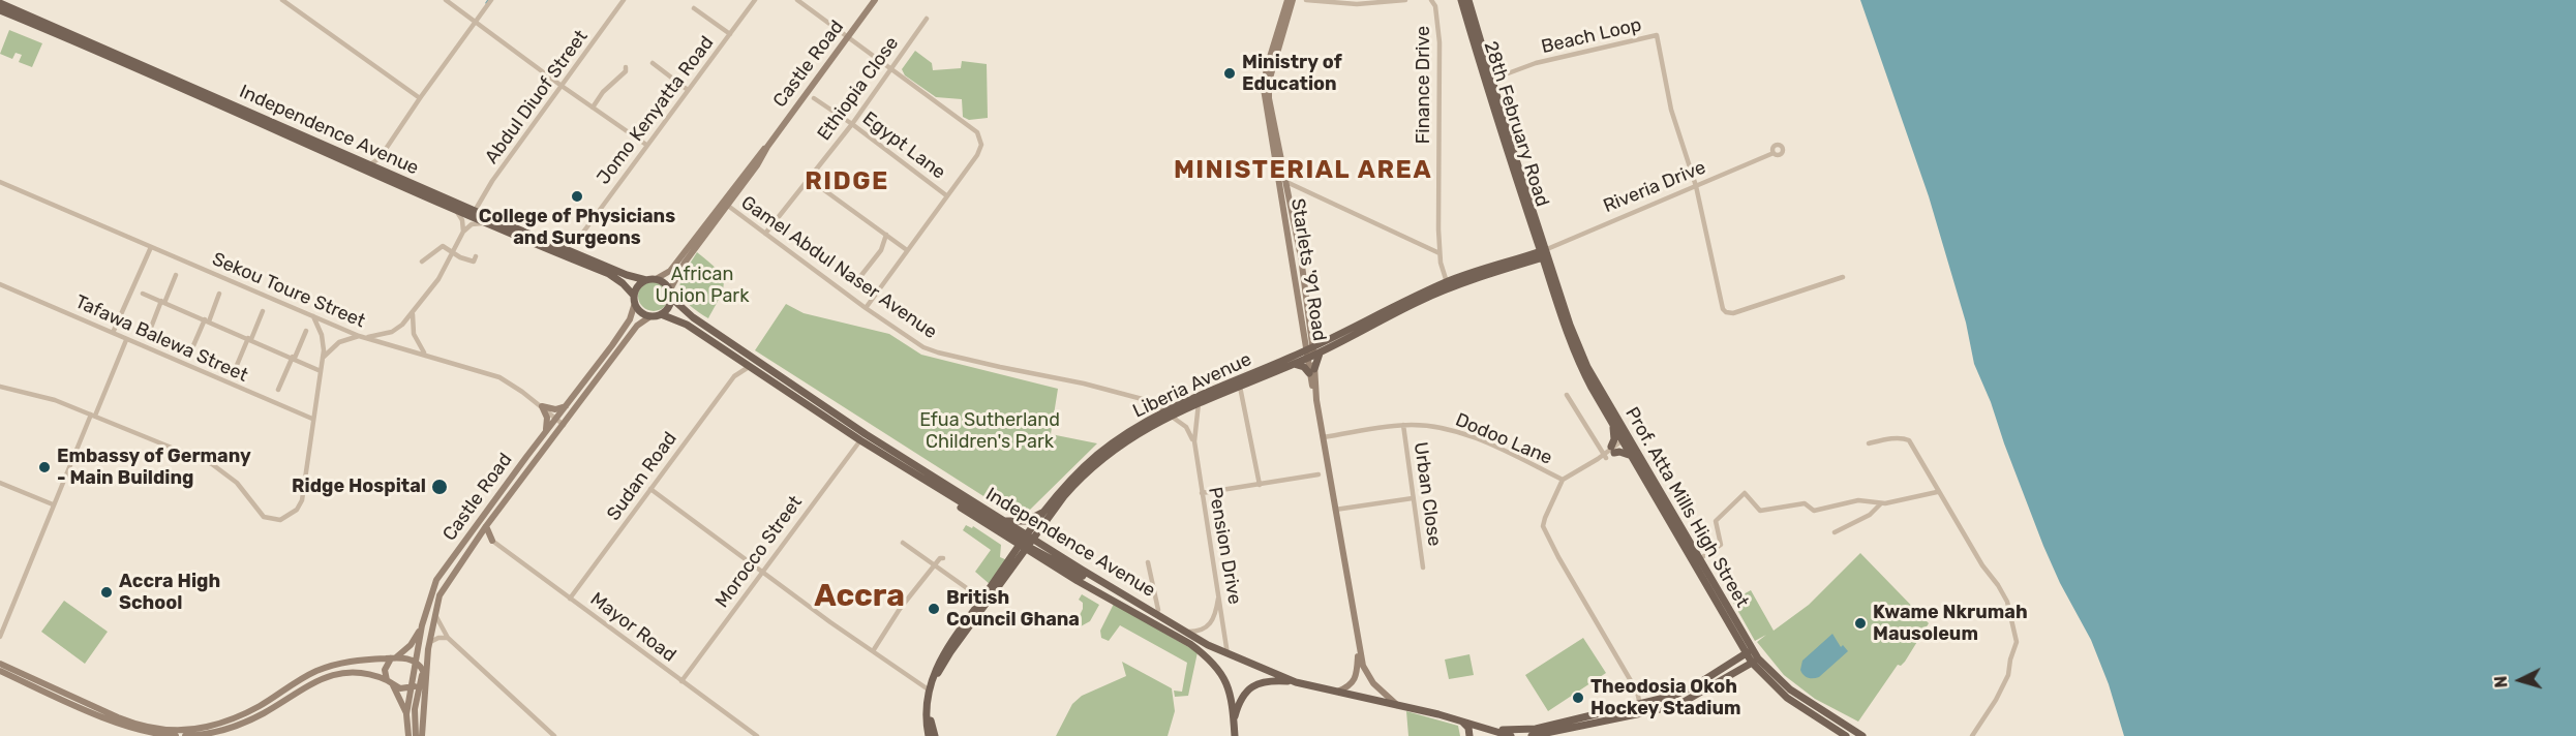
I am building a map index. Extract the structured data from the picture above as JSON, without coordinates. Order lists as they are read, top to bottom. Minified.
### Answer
{"streets":{"main road":["Castle Road","28th February Road","Independence Avenue","Starlets '91 Road","Liberia Avenue","Prof. Atta Mills High Street"],"street":["Beach Loop","Finance Drive","Ethiopia Close","Abdul Diuof Street","Jomo Kenyatta Road","Egypt Lane","Riveria Drive","Gamel Abdul Naser Avenue","Sekou Toure Street","Tafawa Balewa Street","Dodoo Lane","Sudan Road","Urban Close","Pension Drive","Morocco Street","Mayor Road"]},"crossings":[["Beach Loop","28th February Road"],["Beach Loop","Riveria Drive"],["Castle Road","Independence Avenue"],["Castle Road","Gamel Abdul Naser Avenue"],["Castle Road","Sekou Toure Street"],["Finance Drive","Liberia Avenue"],["Ethiopia Close","Egypt Lane"],["Ethiopia Close","Gamel Abdul Naser Avenue"],["Abdul Diuof Street","Independence Avenue"],["28th February Road","Riveria Drive"],["28th February Road","Liberia Avenue"],["28th February Road","Prof. Atta Mills High Street"],["Independence Avenue","Starlets '91 Road"],["Independence Avenue","Liberia Avenue"],["Independence Avenue","Pension Drive"],["Riveria Drive","Liberia Avenue"],["Riveria Drive","Prof. Atta Mills High Street"],["Gamel Abdul Naser Avenue","Liberia Avenue"],["Starlets '91 Road","Liberia Avenue"],["Starlets '91 Road","Dodoo Lane"],["Liberia Avenue","Prof. Atta Mills High Street"],["Liberia Avenue","Pension Drive"],["Dodoo Lane","Urban Close"],["Sudan Road","Mayor Road"],["Morocco Street","Mayor Road"]],"districts":["MINISTERIAL AREA","RIDGE","Accra"],"parks":["African Union Park","Efua Sutherland Children's Park"],"places":["Ministry of Education","College of Physicians and Surgeons","Embassy of Germany - Main Building","Ridge Hospital","Accra High School","British Council Ghana","Kwame Nkrumah Mausoleum","Theodosia Okoh Hockey Stadium"],"north":"left"}
